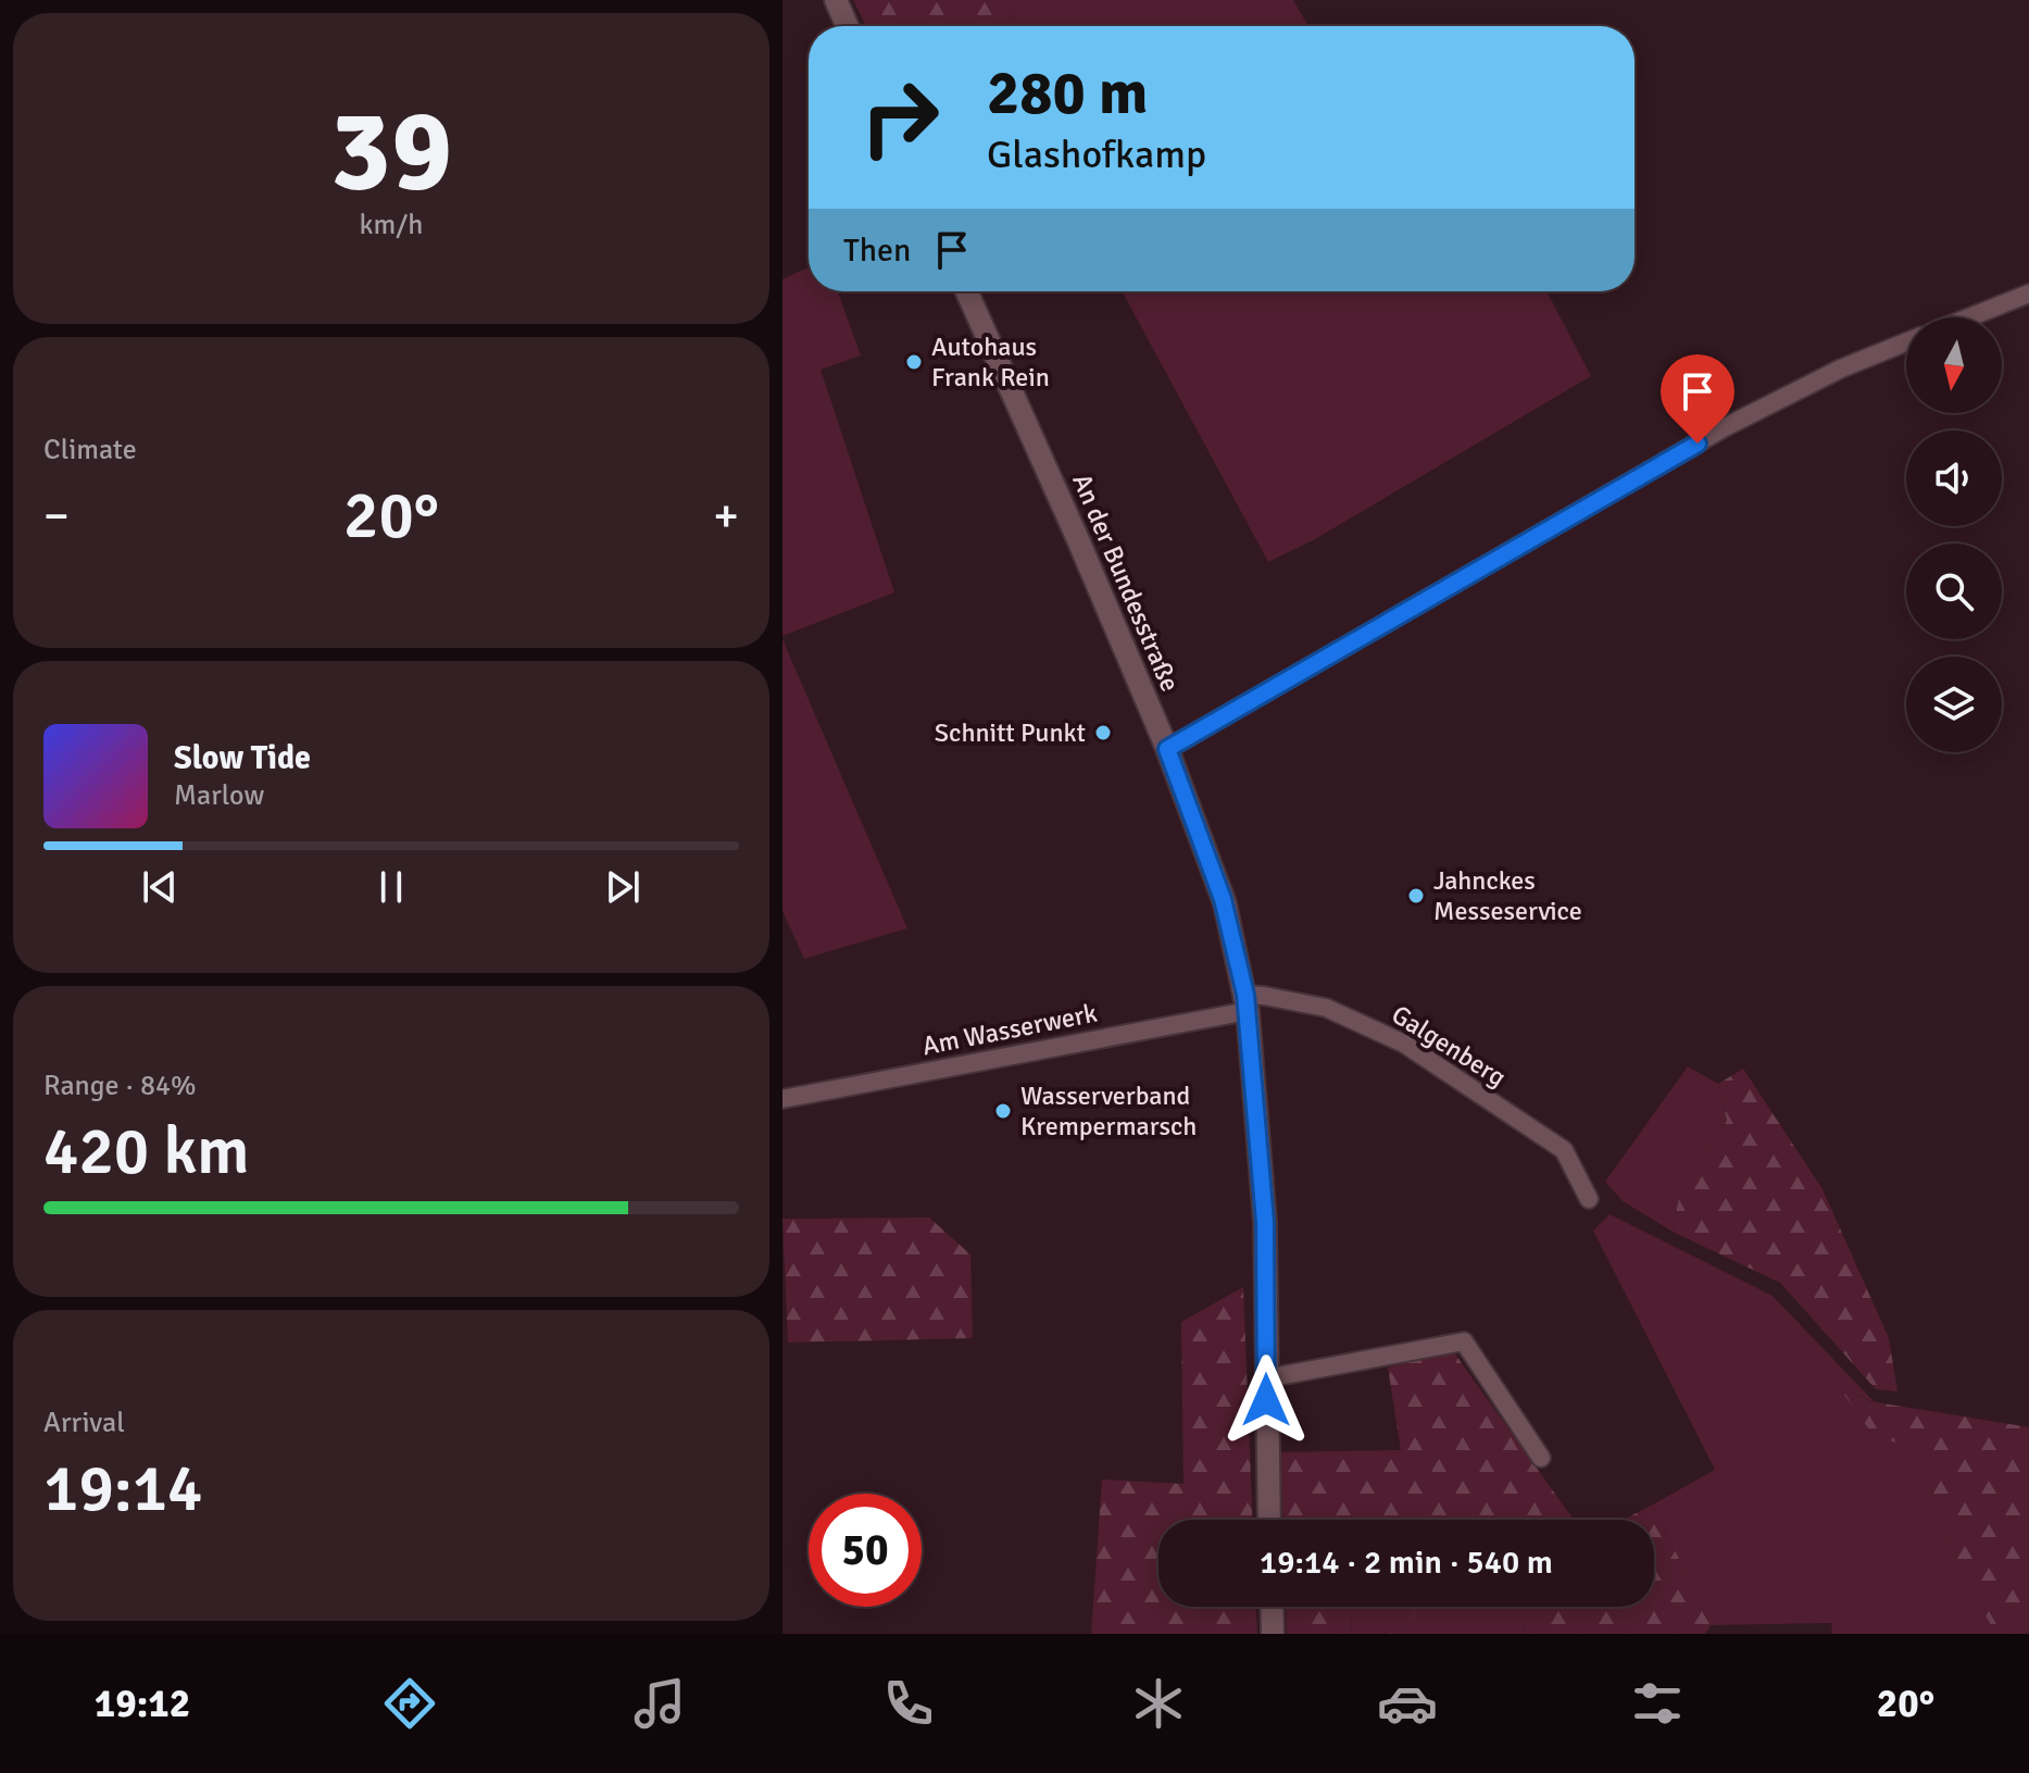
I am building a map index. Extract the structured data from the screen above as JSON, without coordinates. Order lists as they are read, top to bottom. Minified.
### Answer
{"streets":{"main road":["An der Bundesstraße"],"street":["Am Wasserwerk","Galgenberg"]},"crossings":[["An der Bundesstraße","Am Wasserwerk"],["An der Bundesstraße","Galgenberg"],["Am Wasserwerk","Galgenberg"]],"places":["Autohaus Frank Rein","Schnitt Punkt","Jahnckes Messeservice","Wasserverband Krempermarsch"],"north":"bottom","page":{"tile":[["39","km/h"],"Climate",["Range · 84%","420 km"],["Arrival","19:14"]],"turn":["280 m","Glashofkamp"],"then":"Then","heat":["−","20°","+"],"song":["Slow Tide","Marlow"],"limit":"50","trip":"19:14 · 2 min · 540 m","tabs":["19:12","20°"]}}
